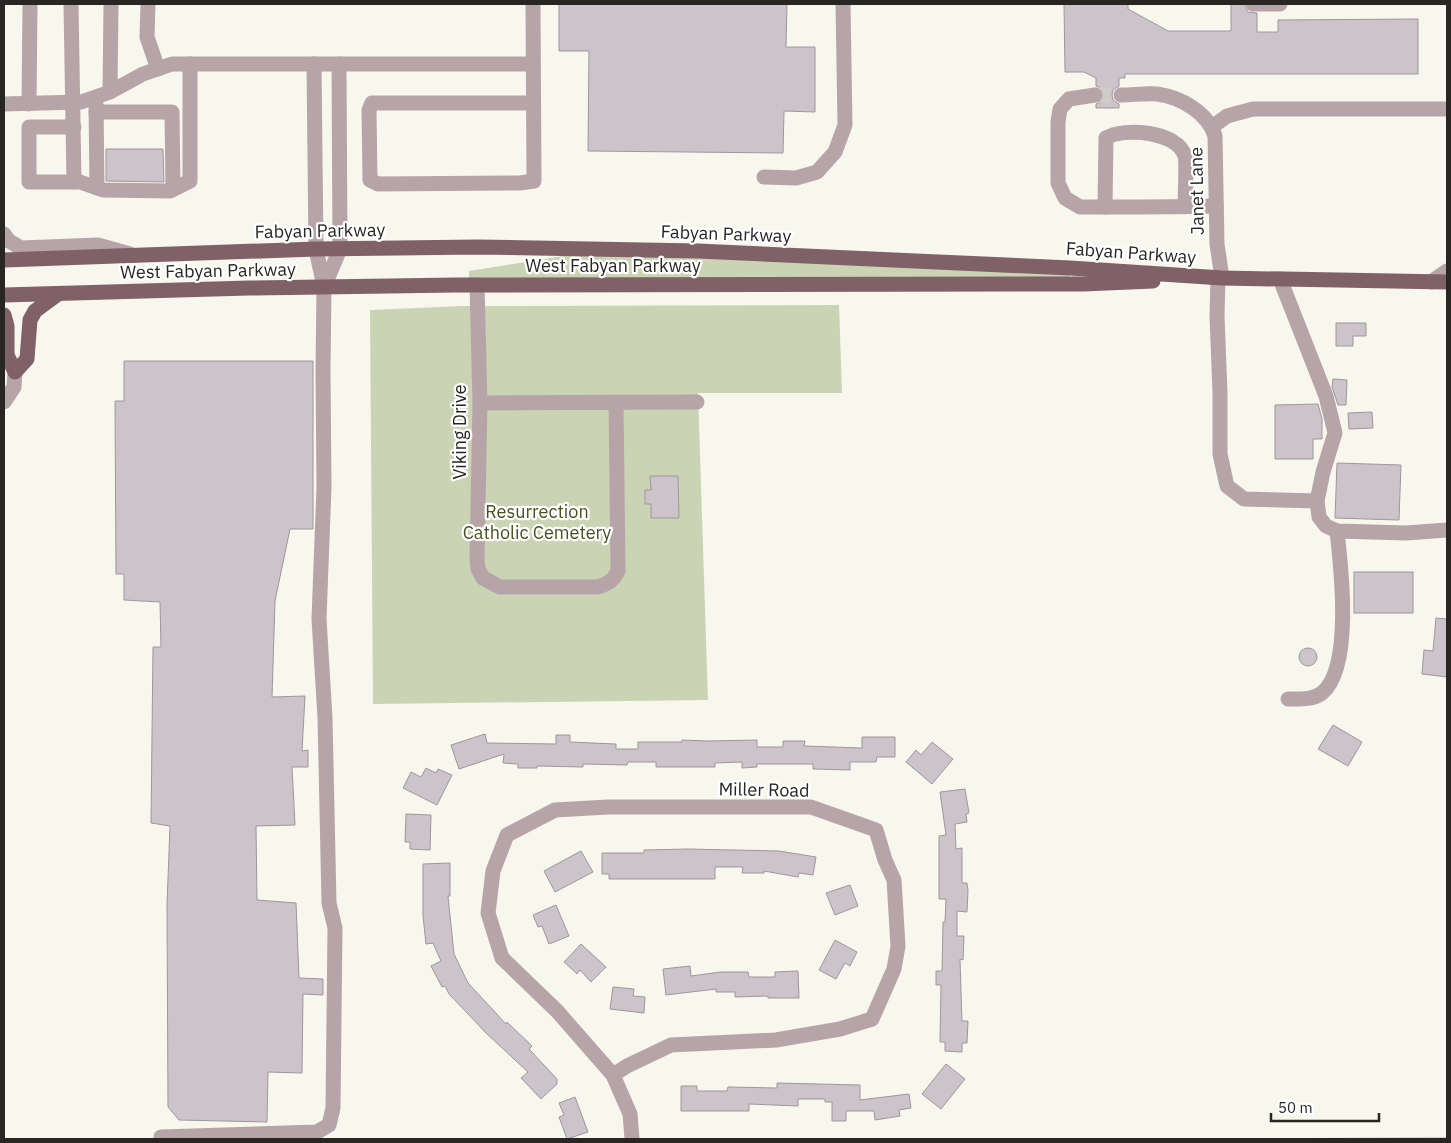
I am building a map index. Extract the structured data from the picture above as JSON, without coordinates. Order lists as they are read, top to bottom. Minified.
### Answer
{"streets":{"main road":["Fabyan Parkway","West Fabyan Parkway"],"street":["Janet Lane","Viking Drive","Miller Road"]},"crossings":[["Janet Lane","Fabyan Parkway"],["Janet Lane","West Fabyan Parkway"],["Fabyan Parkway","West Fabyan Parkway"],["West Fabyan Parkway","Viking Drive"]],"parks":["Resurrection Catholic Cemetery"],"scale_bar":"50 m"}
